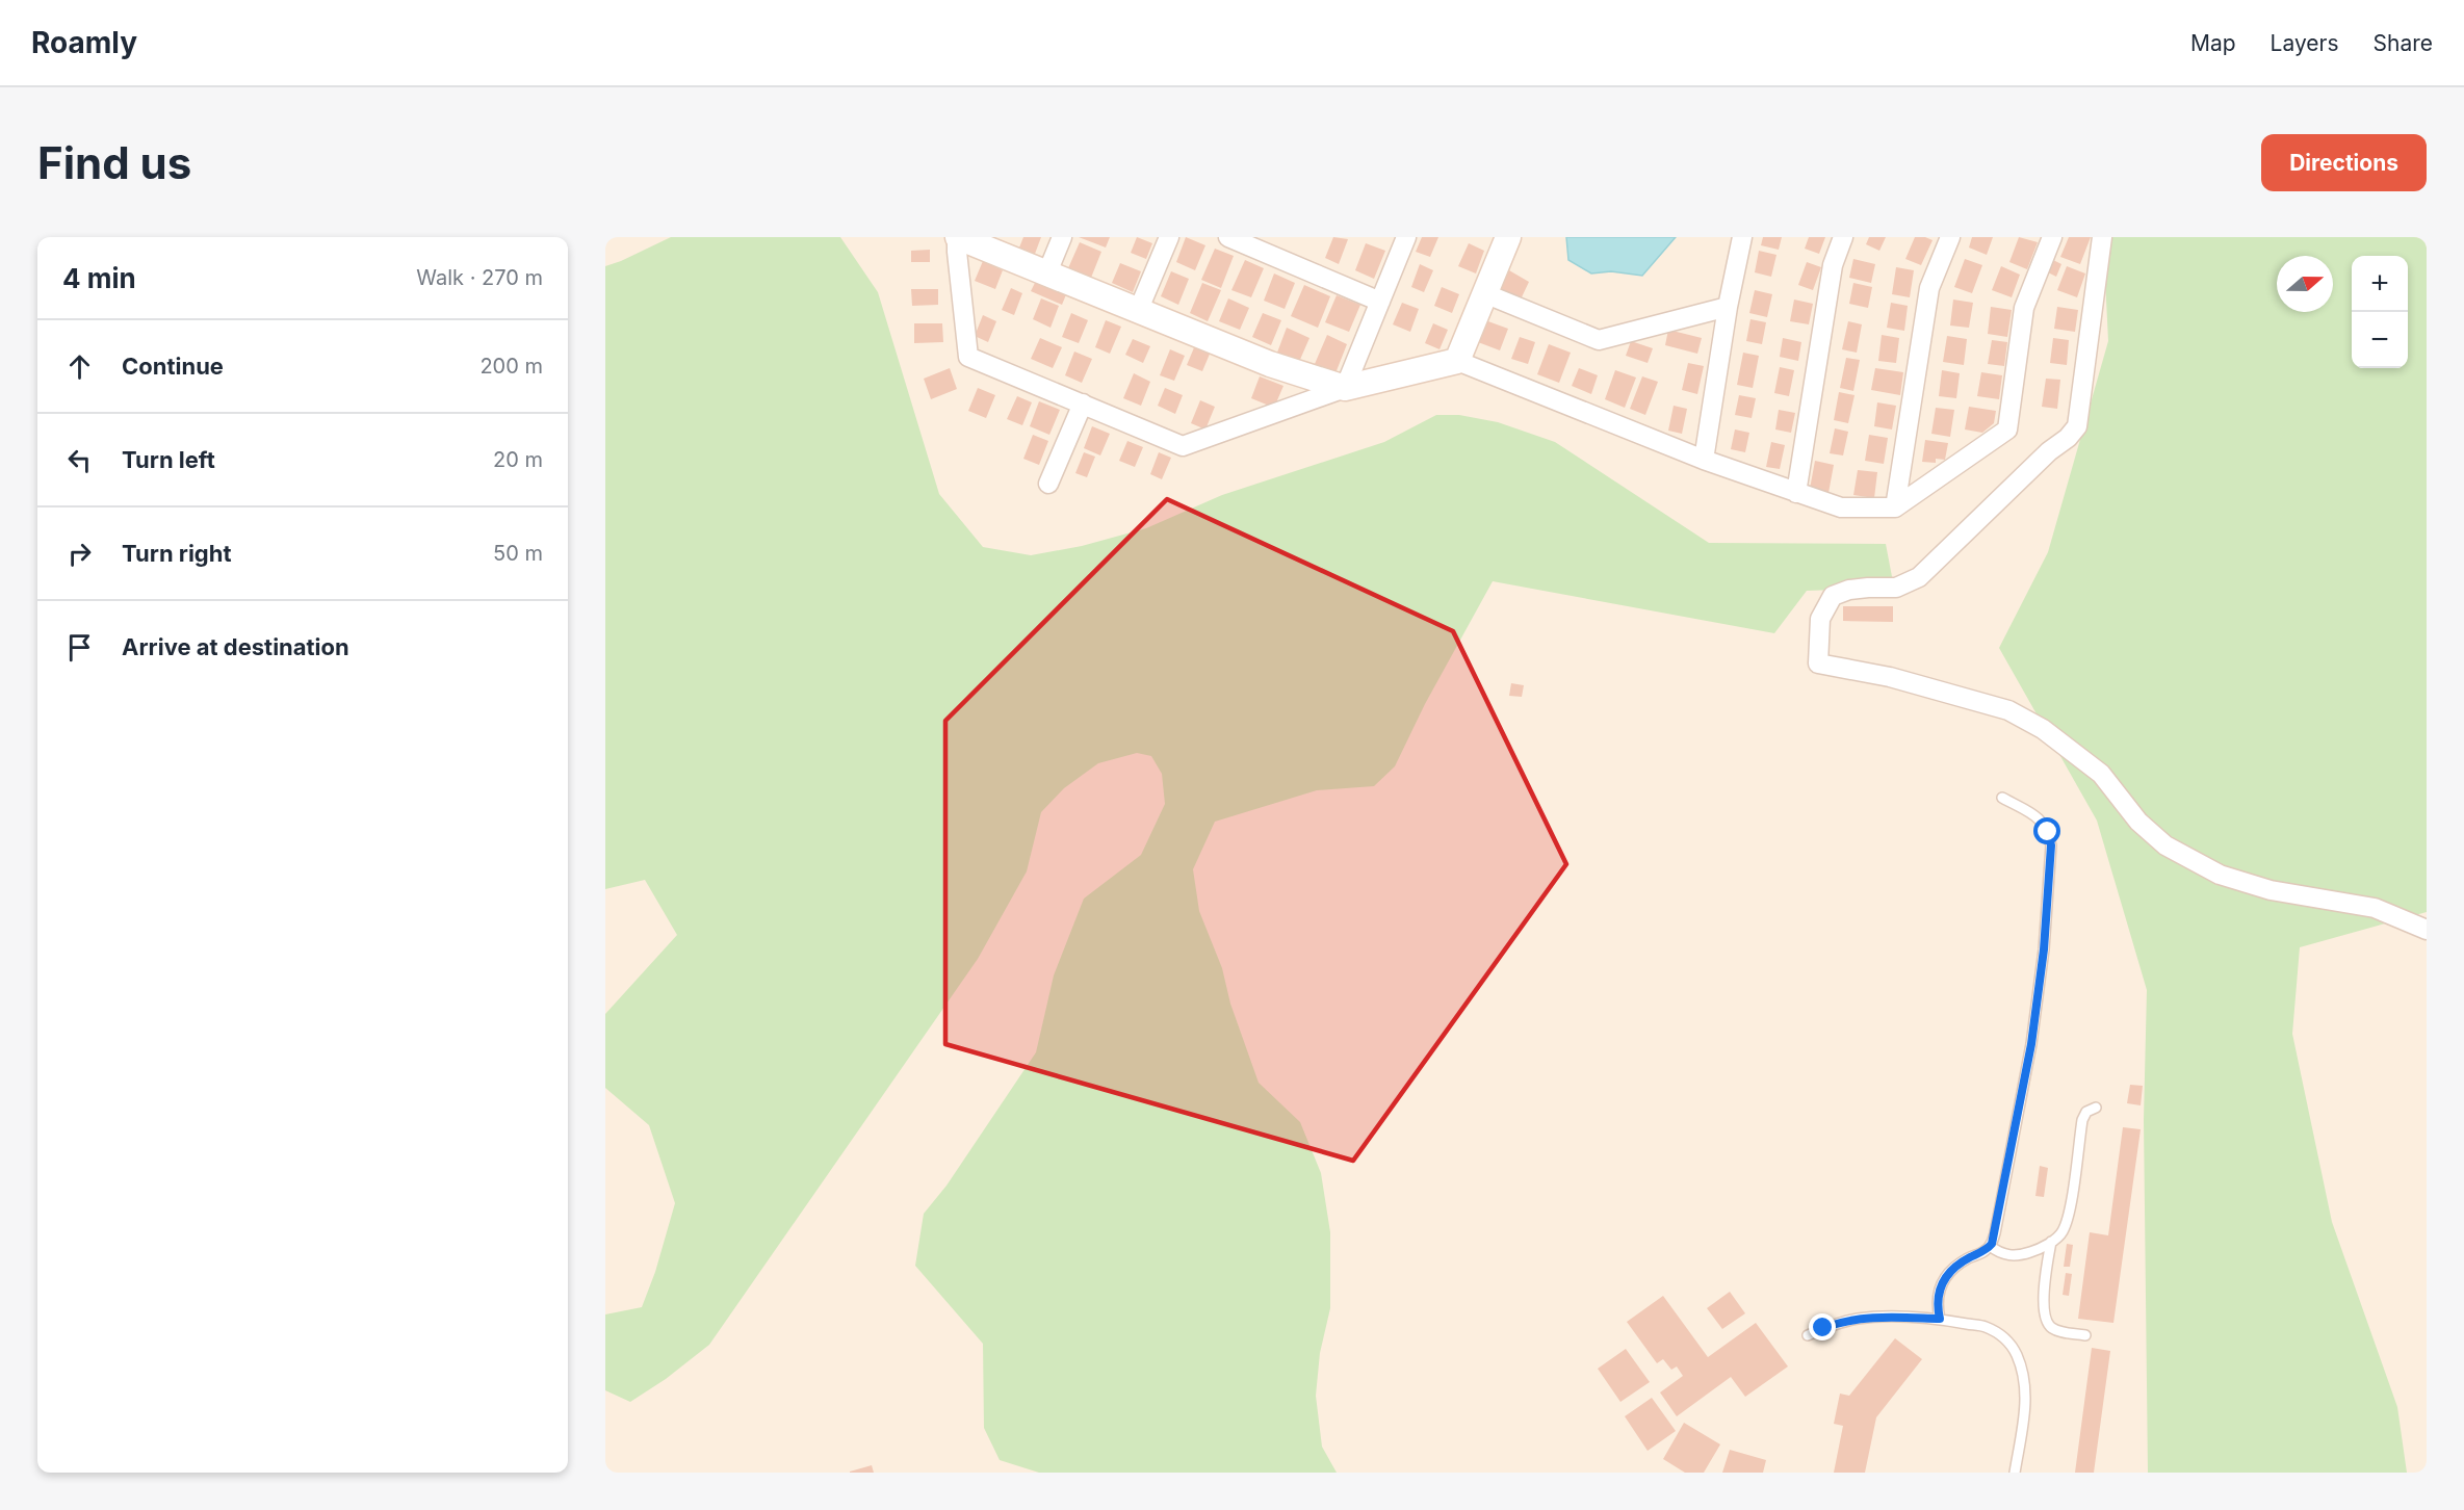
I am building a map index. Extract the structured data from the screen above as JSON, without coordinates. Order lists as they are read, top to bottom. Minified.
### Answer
{"north":"right","page":{"header":"Roamly","nav":["Map","Layers","Share"],"buttons":"Directions","title":"Find us","heading":["4 min","Walk · 270 m"],"map_buttons":["+","−"],"list":[["Continue","200 m"],["Turn left","20 m"],["Turn right","50 m"],"Arrive at destination"]}}
